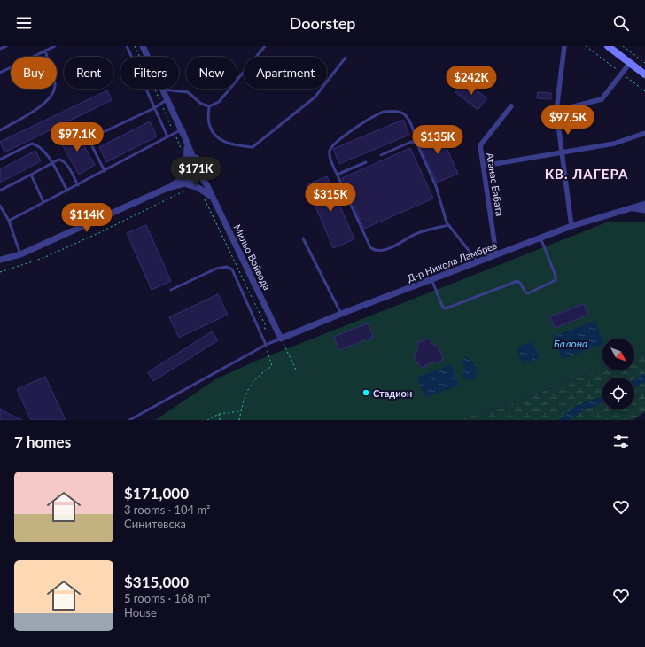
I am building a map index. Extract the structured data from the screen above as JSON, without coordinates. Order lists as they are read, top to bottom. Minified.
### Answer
{"streets":{"street":["Атанас Бабата","Мильо Войвода","Д-р Никола Ламбрев"]},"crossings":[["Атанас Бабата","Д-р Никола Ламбрев"],["Мильо Войвода","Д-р Никола Ламбрев"]],"districts":["КВ. ЛАГЕРА"],"water":["Балона"],"places":["Стадион"],"north":"bottom right","page":{"header":"Doorstep","chip":["Buy","Rent","Filters","New","Apartment"],"price":["$242K","$97.5K","$97.1K","$135K","$171K","$315K","$114K"],"heading":"7 homes","list":[{"name":"$171,000","note":"3 rooms · 104 m² · Синитевска"},{"name":"$315,000","note":"5 rooms · 168 m² · House"}]}}
